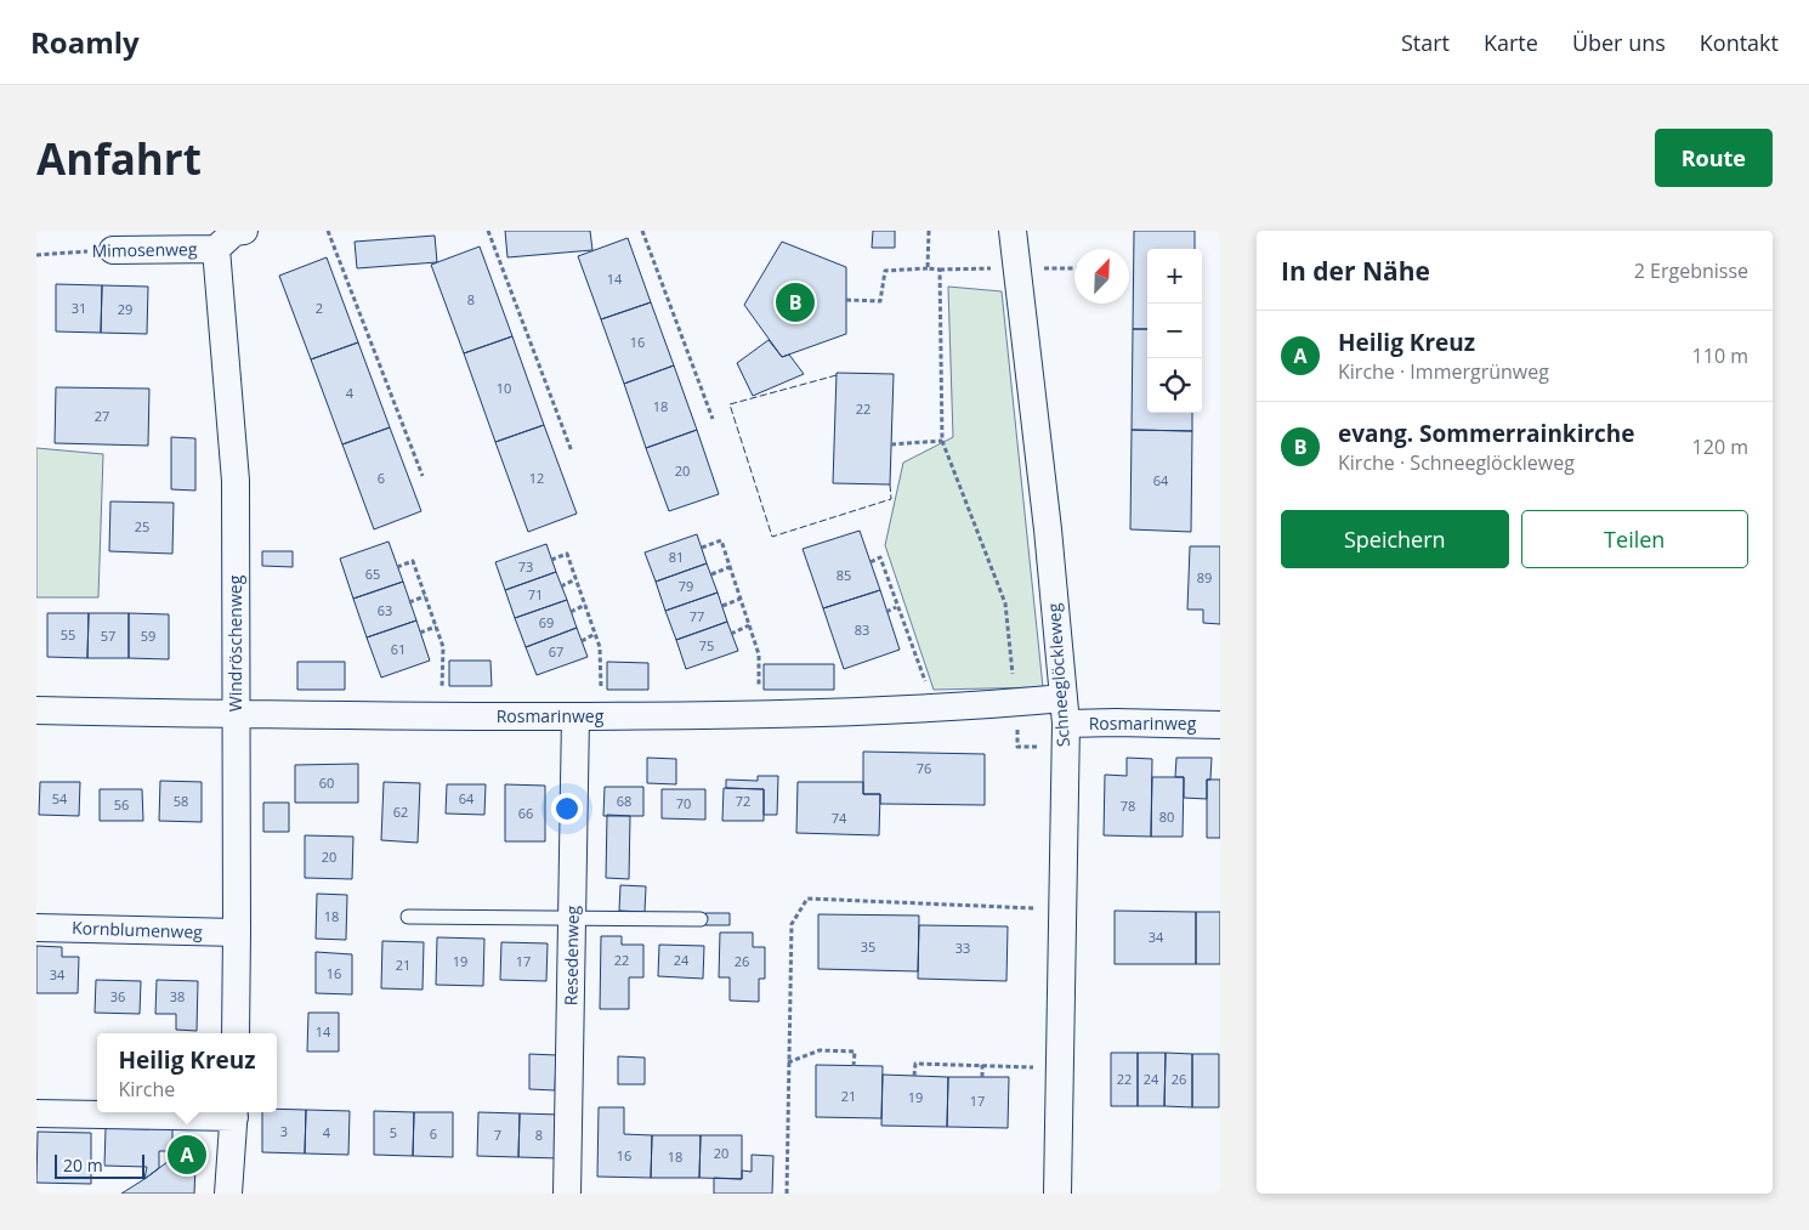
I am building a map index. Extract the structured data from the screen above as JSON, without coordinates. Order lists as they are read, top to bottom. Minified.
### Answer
{"streets":{"street":["Mimosenweg","Windröschenweg","Schneeglöckleweg","Rosmarinweg","Kornblumenweg","Resedenweg"]},"crossings":[["Mimosenweg","Windröschenweg"],["Windröschenweg","Rosmarinweg"],["Windröschenweg","Kornblumenweg"],["Schneeglöckleweg","Rosmarinweg"],["Rosmarinweg","Resedenweg"]],"house_numbers":["14","8","31","2","29","16","10","4","18","22","27","20","6","12","64","25","81","73","65","85","89","79","71","63","77","69","83","55","57","59","75","61","67","76","60","54","64","58","68","72","70","56","78","62","66","80","74","20","18","34","35","33","22","24","19","17","26","21","16","34","36","38","14","22","24","26","21","19","17","3","4","5","6","7","8","20","16","18"],"scale_bar":"20 m","north":"top right","page":{"header":"Roamly","nav":["Start","Karte","Über uns","Kontakt"],"buttons":["Route",["Speichern","Teilen"]],"title":"Anfahrt","heading":["In der Nähe","2 Ergebnisse"],"map_buttons":["+","−"],"pins":["B","A"],"list":[{"mark":"A","name":"Heilig Kreuz","note":"Kirche · Immergrünweg","value":"110 m"},{"mark":"B","name":"evang. Sommerrainkirche","note":"Kirche · Schneeglöckleweg","value":"120 m"}],"popup":["Heilig Kreuz","Kirche"],"scale":"20 m"}}
